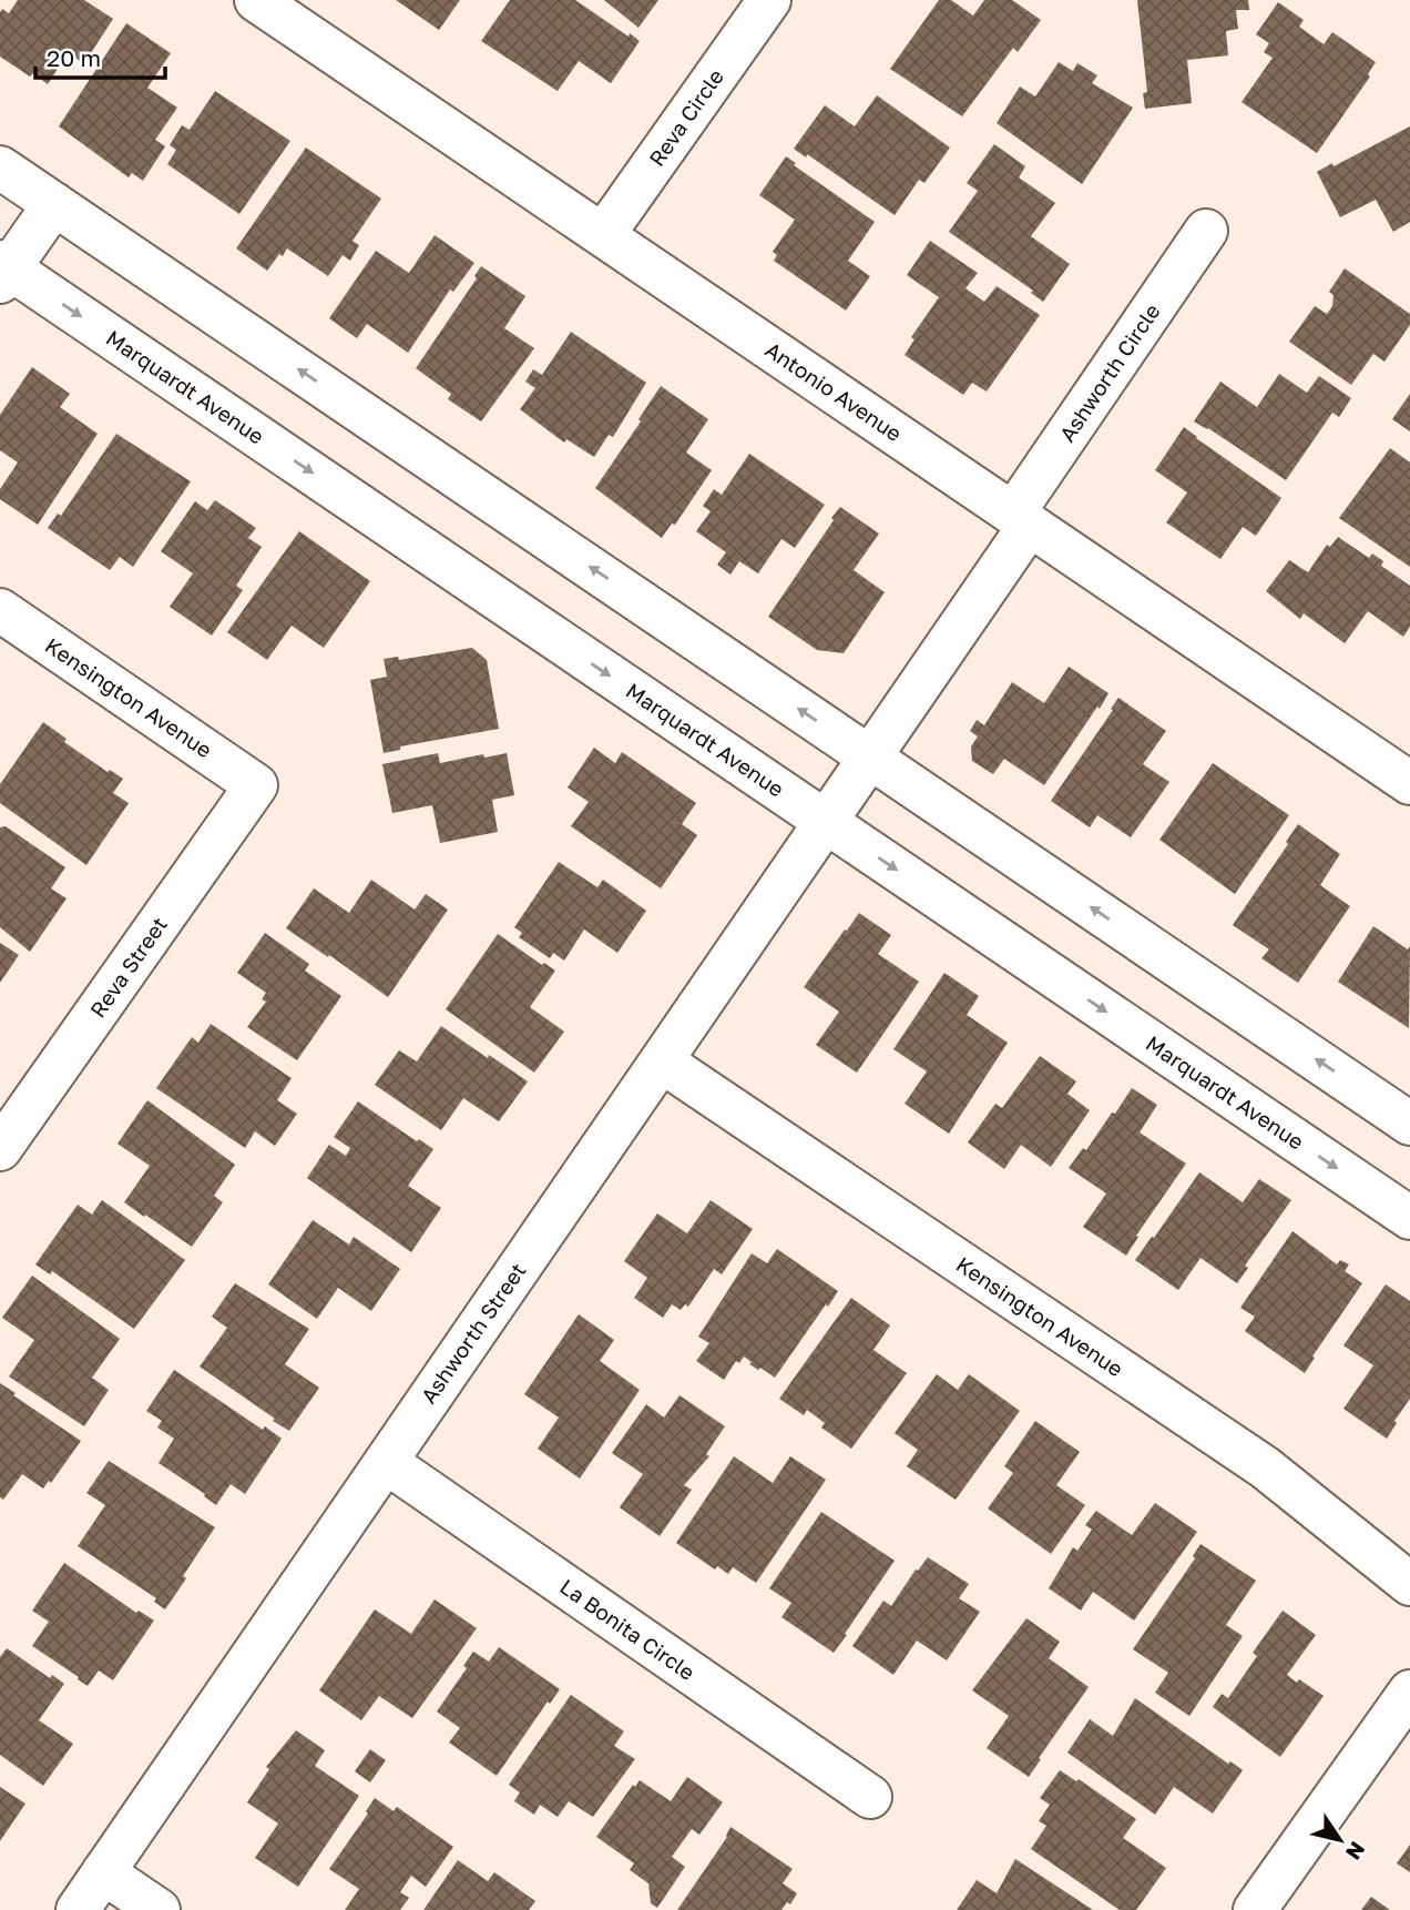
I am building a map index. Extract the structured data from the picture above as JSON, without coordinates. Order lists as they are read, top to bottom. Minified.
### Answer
{"streets":{"street":["Reva Circle","Ashworth Circle","Marquardt Avenue","Antonio Avenue","Kensington Avenue","Reva Street","Ashworth Street","La Bonita Circle"]},"crossings":[["Reva Circle","Antonio Avenue"],["Ashworth Circle","Antonio Avenue"],["Ashworth Circle","Ashworth Street"],["Marquardt Avenue","Ashworth Street"],["Kensington Avenue","Reva Street"],["Kensington Avenue","Ashworth Street"],["Ashworth Street","La Bonita Circle"]],"scale_bar":"20 m","north":"bottom right"}
